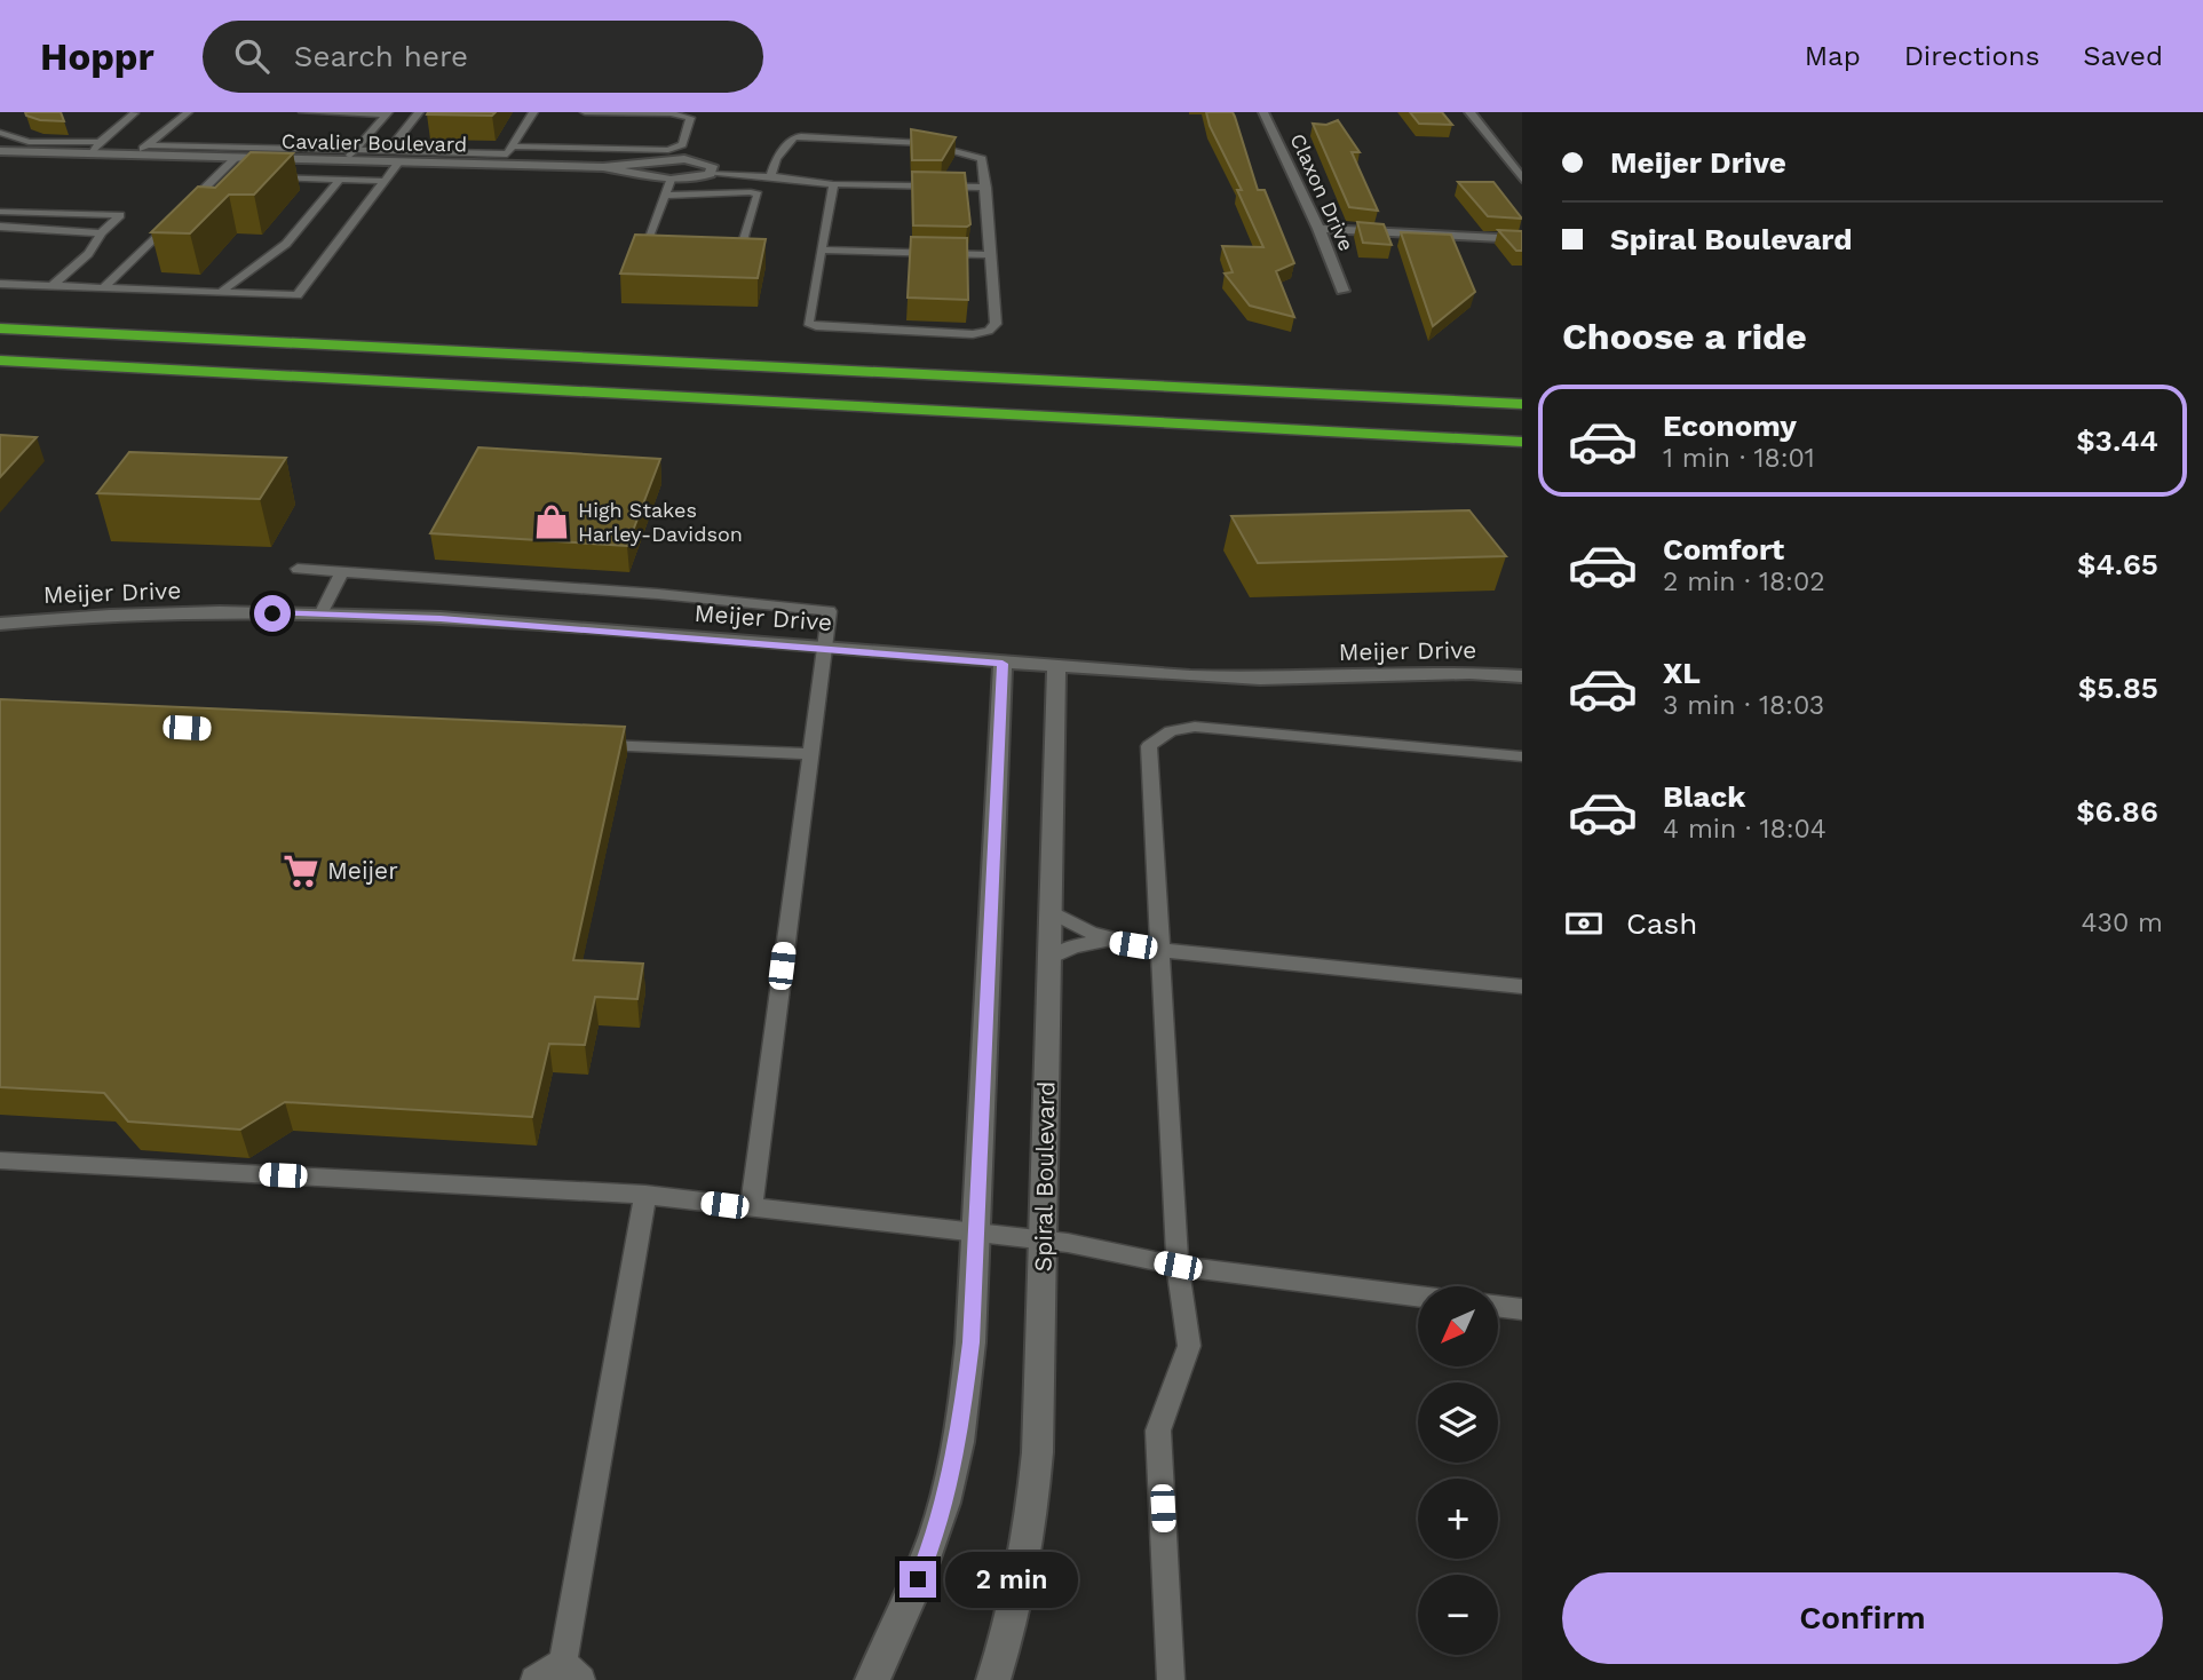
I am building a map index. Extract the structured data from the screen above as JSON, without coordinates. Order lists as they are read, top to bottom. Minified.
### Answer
{"streets":{"street":["Cavalier Boulevard","Claxon Drive","Meijer Drive","Spiral Boulevard"]},"crossings":[["Meijer Drive","Spiral Boulevard"]],"places":{"shop":["High Stakes Harley-Davidson"],"supermarket":["Meijer"]},"north":"bottom left","page":{"header":"Hoppr","search":"Search here","nav":["Map","Directions","Saved"],"banner":["Meijer Drive","Spiral Boulevard"],"heading":"Choose a ride","list":[{"name":"Economy","note":"1 min · 18:01","value":"$3.44"},{"name":"Comfort","note":"2 min · 18:02","value":"$4.65"},{"name":"XL","note":"3 min · 18:03","value":"$5.85"},{"name":"Black","note":"4 min · 18:04","value":"$6.86"}],"pay":["Cash","430 m"],"map_buttons":["+","−"],"bubble":"2 min","buttons":"Confirm"}}
